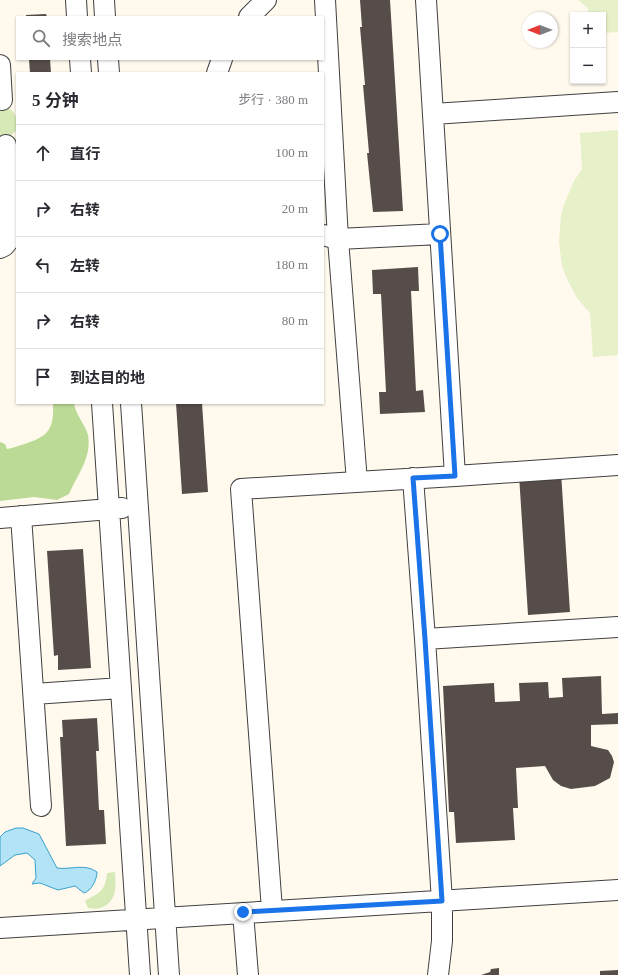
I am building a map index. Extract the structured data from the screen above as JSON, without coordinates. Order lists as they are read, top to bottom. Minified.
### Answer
{"north":"left","page":{"map_buttons":["+","−"],"search":"搜索地点","heading":["5 分钟","步行 · 380 m"],"list":[["直行","100 m"],["右转","20 m"],["左转","180 m"],["右转","80 m"],"到达目的地"]}}
